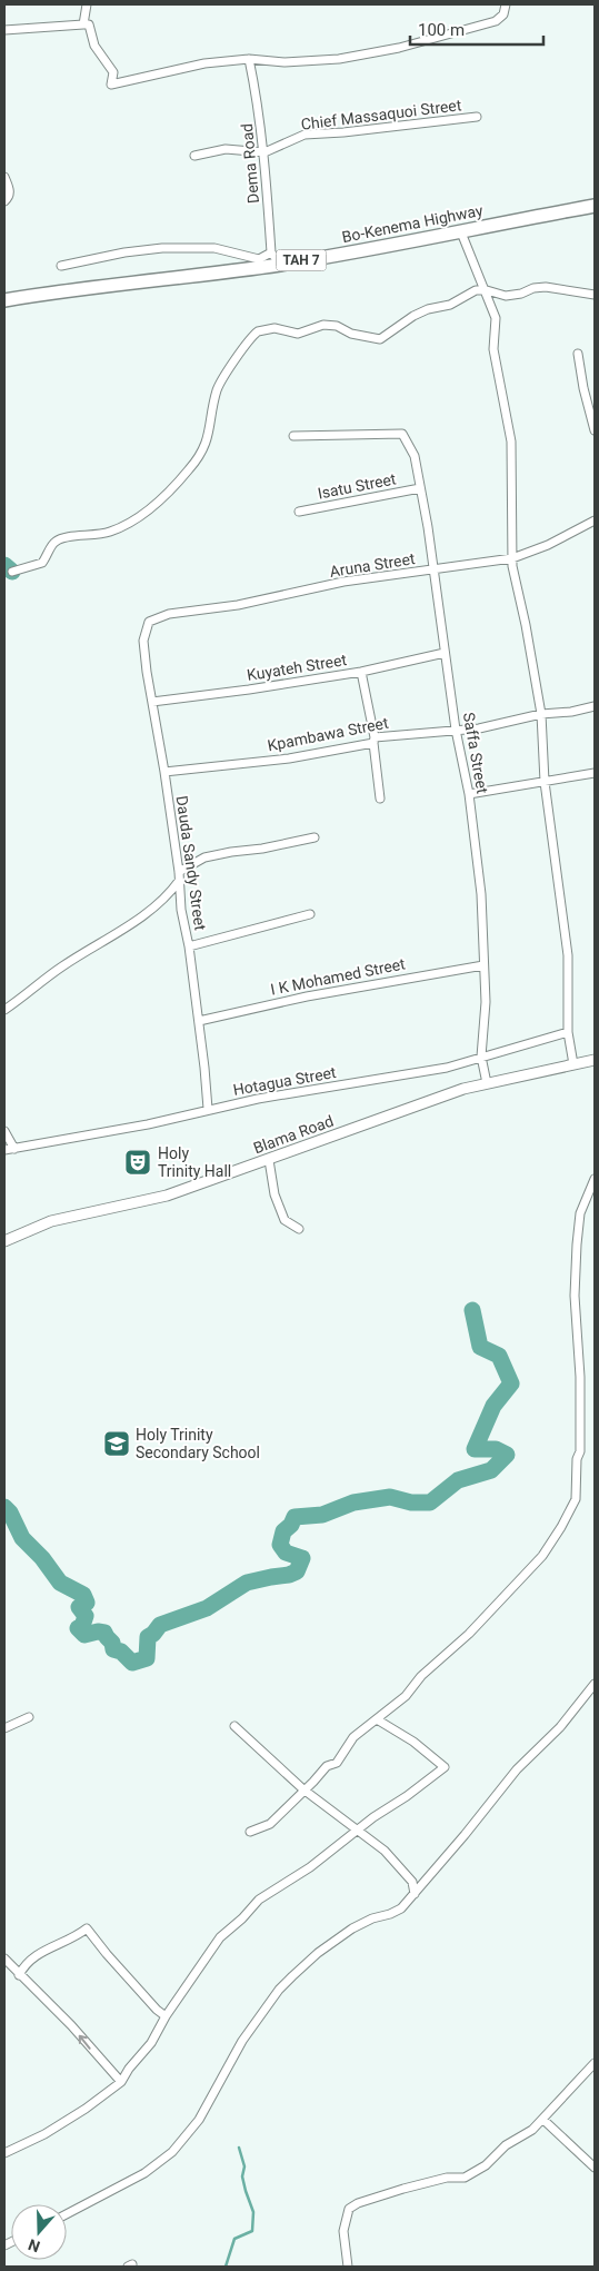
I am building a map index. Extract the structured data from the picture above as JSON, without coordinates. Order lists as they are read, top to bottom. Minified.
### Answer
{"streets":{"highway":["Bo-Kenema Highway","TAH 7"],"street":["Chief Massaquoi Street","Dema Road","Isatu Street","Aruna Street","Kuyateh Street","Kpambawa Street","Saffa Street","Dauda Sandy Street","I K Mohamed Street","Hotagua Street","Blama Road"]},"crossings":[["Chief Massaquoi Street","Dema Road"],["Isatu Street","Saffa Street"],["Aruna Street","Saffa Street"],["Aruna Street","Dauda Sandy Street"],["Kuyateh Street","Saffa Street"],["Kuyateh Street","Dauda Sandy Street"],["Kpambawa Street","Saffa Street"],["Kpambawa Street","Dauda Sandy Street"],["Saffa Street","I K Mohamed Street"],["Saffa Street","Hotagua Street"],["Saffa Street","Blama Road"],["Dauda Sandy Street","I K Mohamed Street"],["Dauda Sandy Street","Hotagua Street"]],"places":{"theatre":["Holy Trinity Hall"],"school or university":["Holy Trinity Secondary School"]},"scale_bar":"100 m","north":"bottom"}
